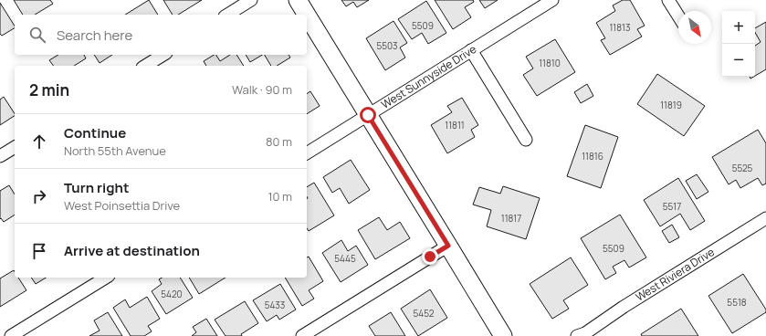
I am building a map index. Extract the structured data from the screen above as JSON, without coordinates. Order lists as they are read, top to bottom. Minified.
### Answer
{"streets":{"street":["West Sunnyside Drive","West Riviera Drive"]},"house_numbers":["5509","11813","5503","11810","11819","11811","11816","5525","5517","11817","5509","5445","5420","5518","5433","5452"],"north":"bottom right","page":{"map_buttons":["+","−"],"search":"Search here","heading":["2 min","Walk · 90 m"],"list":[["Continue","North 55th Avenue","80 m"],["Turn right","West Poinsettia Drive","10 m"],"Arrive at destination"]}}
